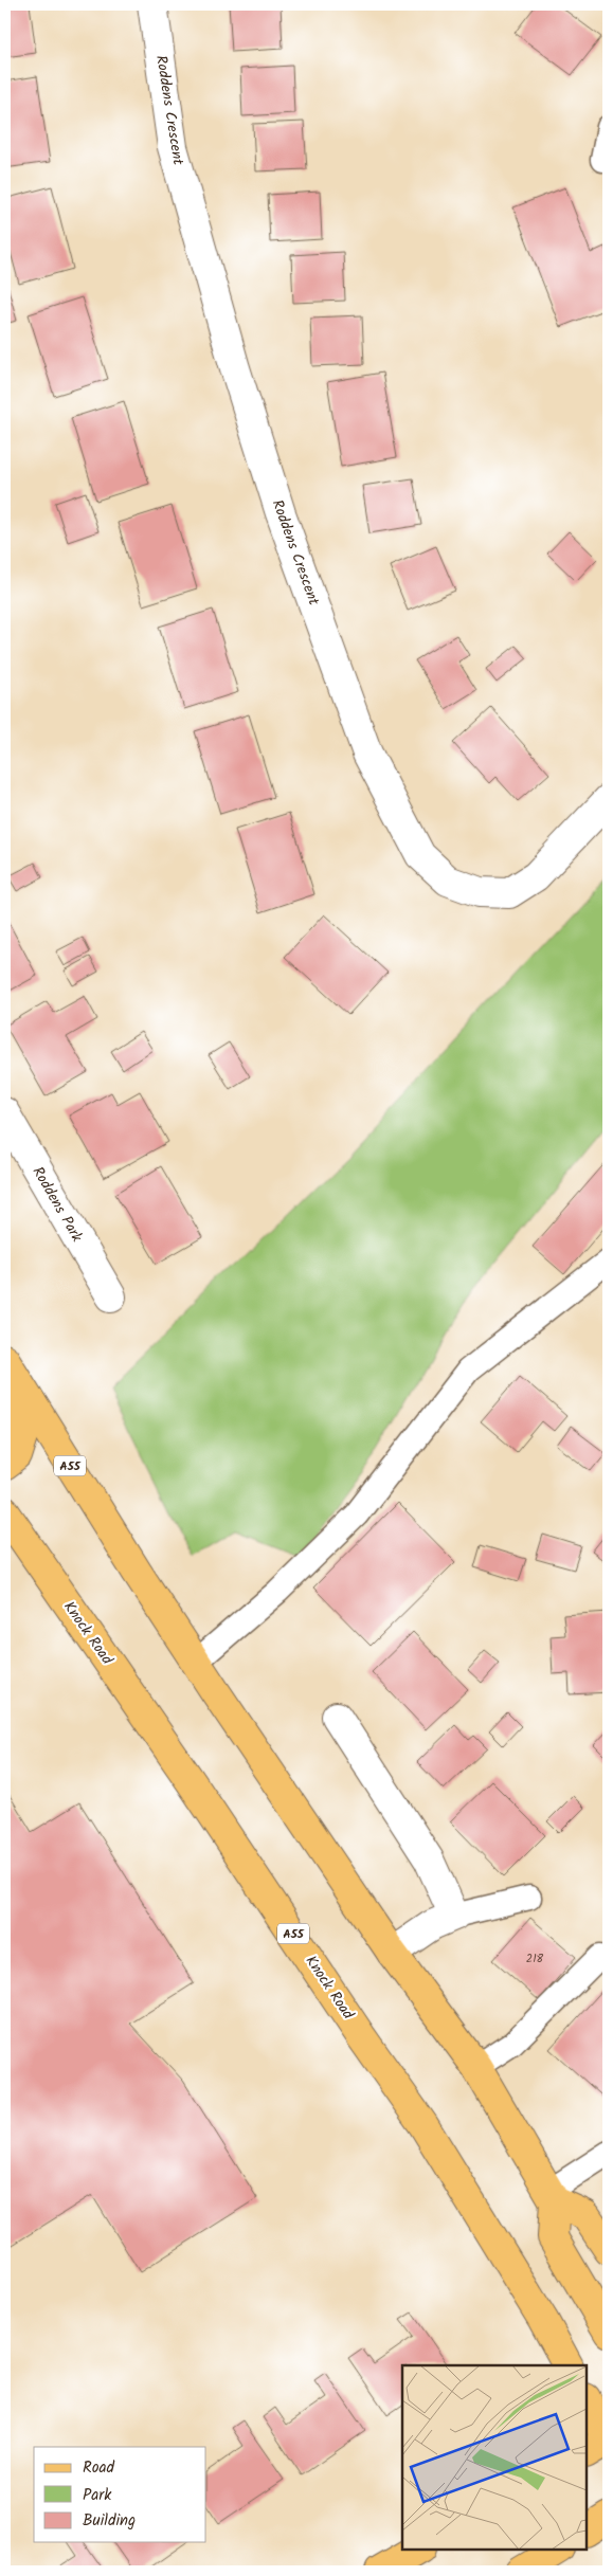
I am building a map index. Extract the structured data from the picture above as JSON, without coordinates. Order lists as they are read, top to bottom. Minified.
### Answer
{"streets":{"main road":["A55","Knock Road"],"street":["Roddens Crescent","Roddens Park"]},"house_numbers":["218"],"legend":["Road","Park","Building"]}
